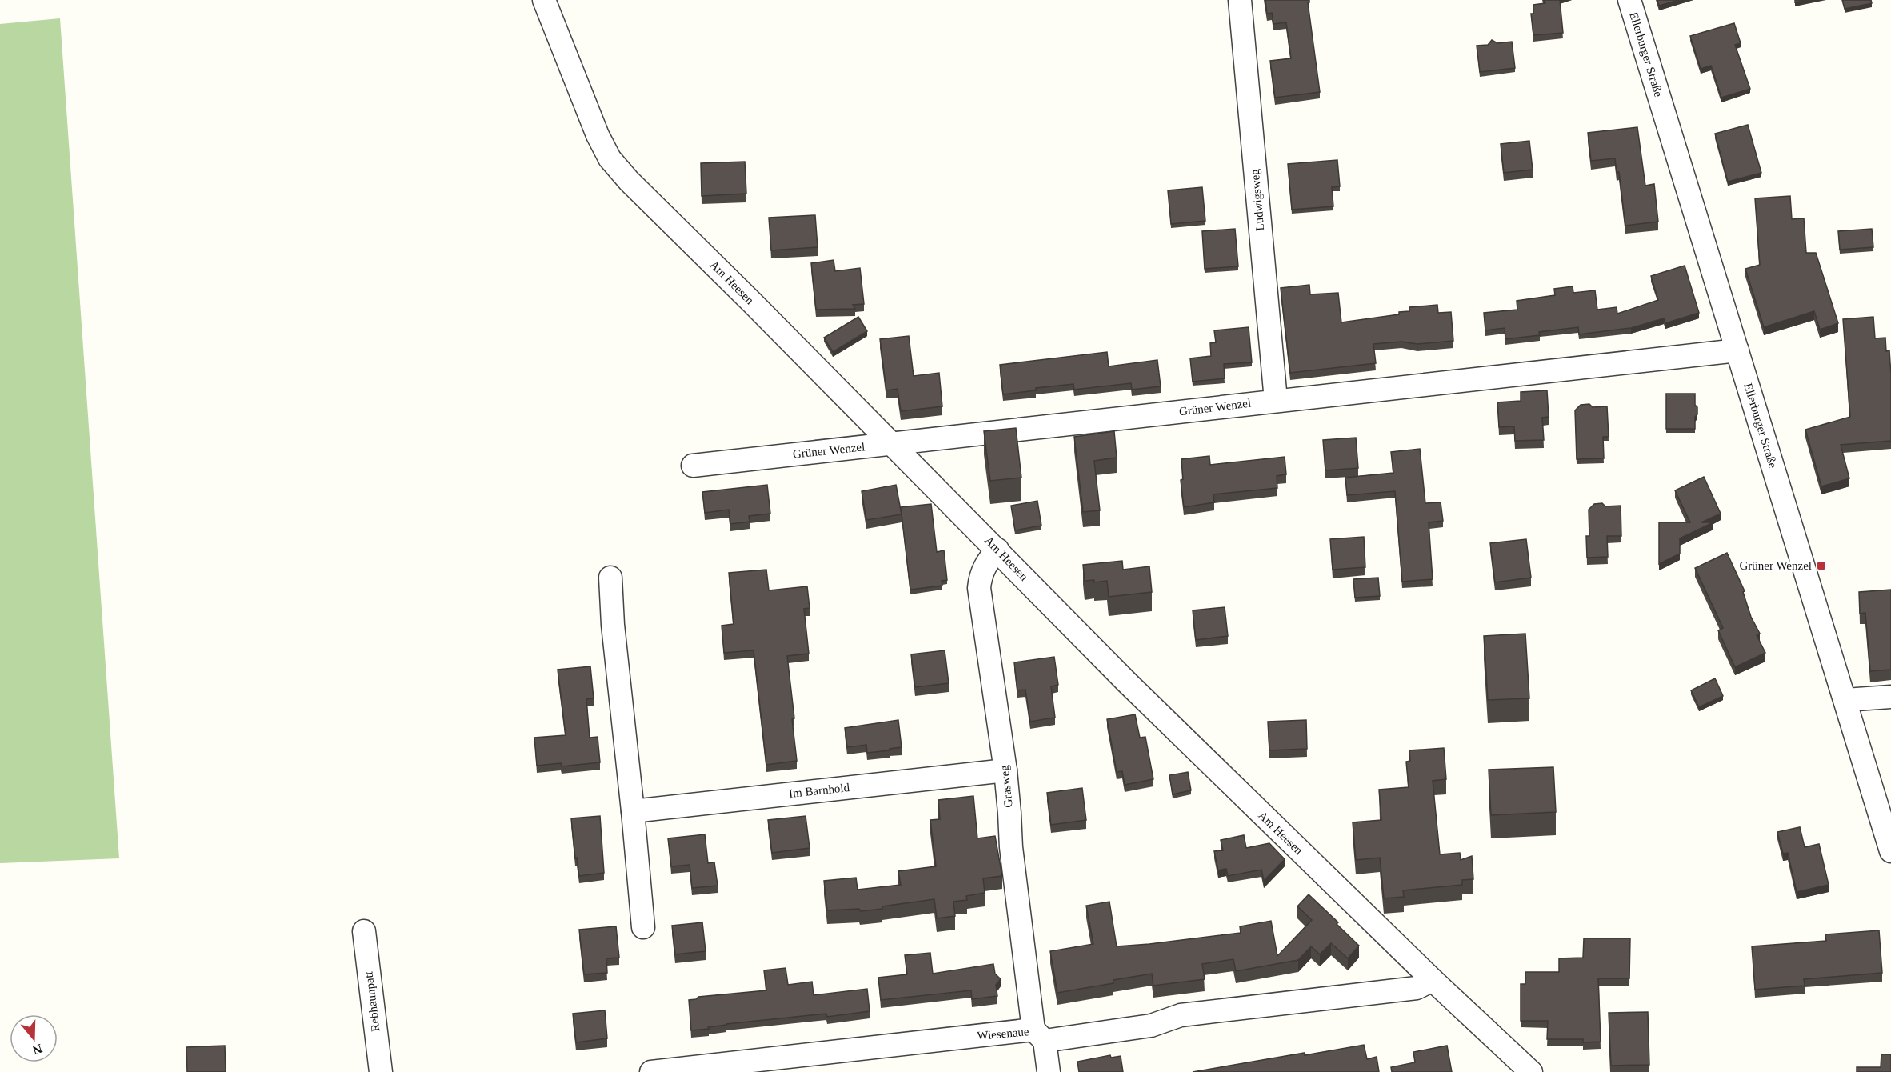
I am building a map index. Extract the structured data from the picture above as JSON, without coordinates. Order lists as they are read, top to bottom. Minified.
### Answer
{"streets":{"street":["Ellerburger Straße","Ludwigsweg","Am Heesen","Grüner Wenzel","Grasweg","Im Barnhold","Rebhaunpatt","Wiesenaue"]},"crossings":[["Ellerburger Straße","Grüner Wenzel"],["Ludwigsweg","Grüner Wenzel"],["Am Heesen","Grüner Wenzel"],["Am Heesen","Grasweg"],["Am Heesen","Wiesenaue"],["Grasweg","Im Barnhold"],["Grasweg","Wiesenaue"]],"places":{"transit":["Grüner Wenzel"]},"north":"bottom"}
